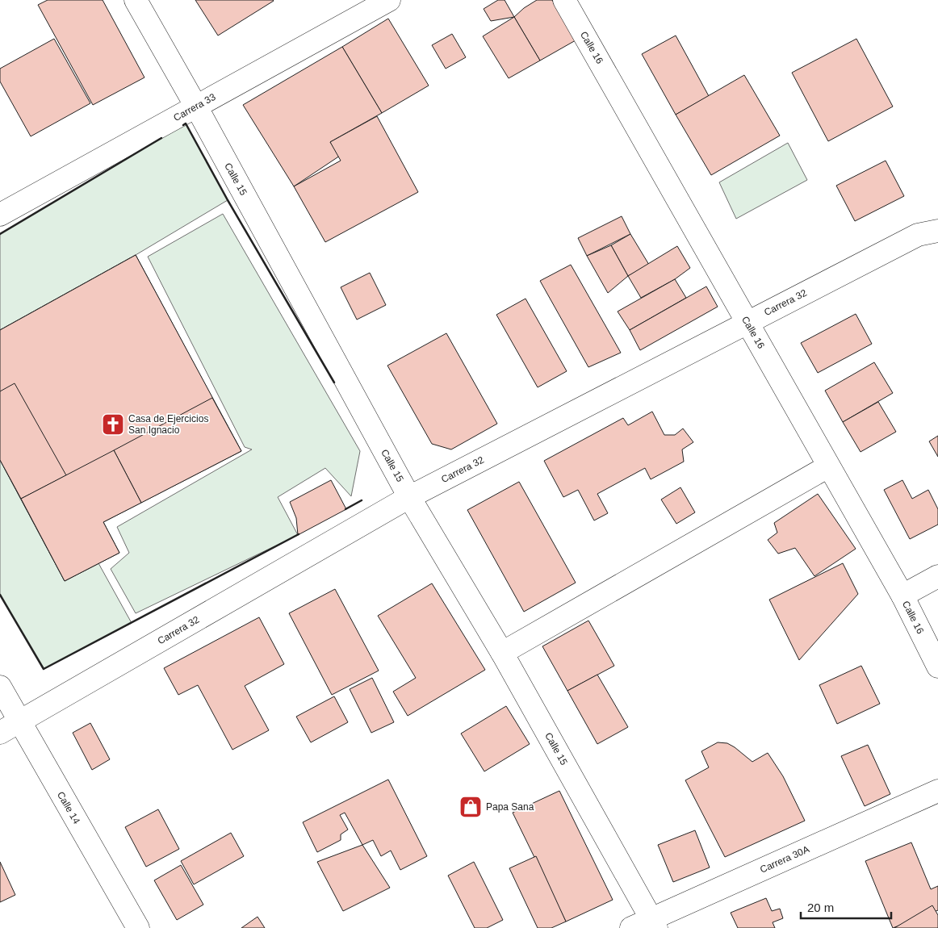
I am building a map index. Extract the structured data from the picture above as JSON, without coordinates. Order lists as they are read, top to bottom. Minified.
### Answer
{"streets":{"street":["Calle 16","Carrera 33","Calle 15","Carrera 32","Calle 14","Carrera 30A"]},"crossings":[["Calle 16","Carrera 32"],["Carrera 33","Calle 15"],["Calle 15","Carrera 32"],["Calle 15","Carrera 30A"],["Carrera 32","Calle 14"]],"places":{"church":["Casa de Ejercicios San Ignacio"],"shop":["Papa Sana"]},"scale_bar":"20 m"}
